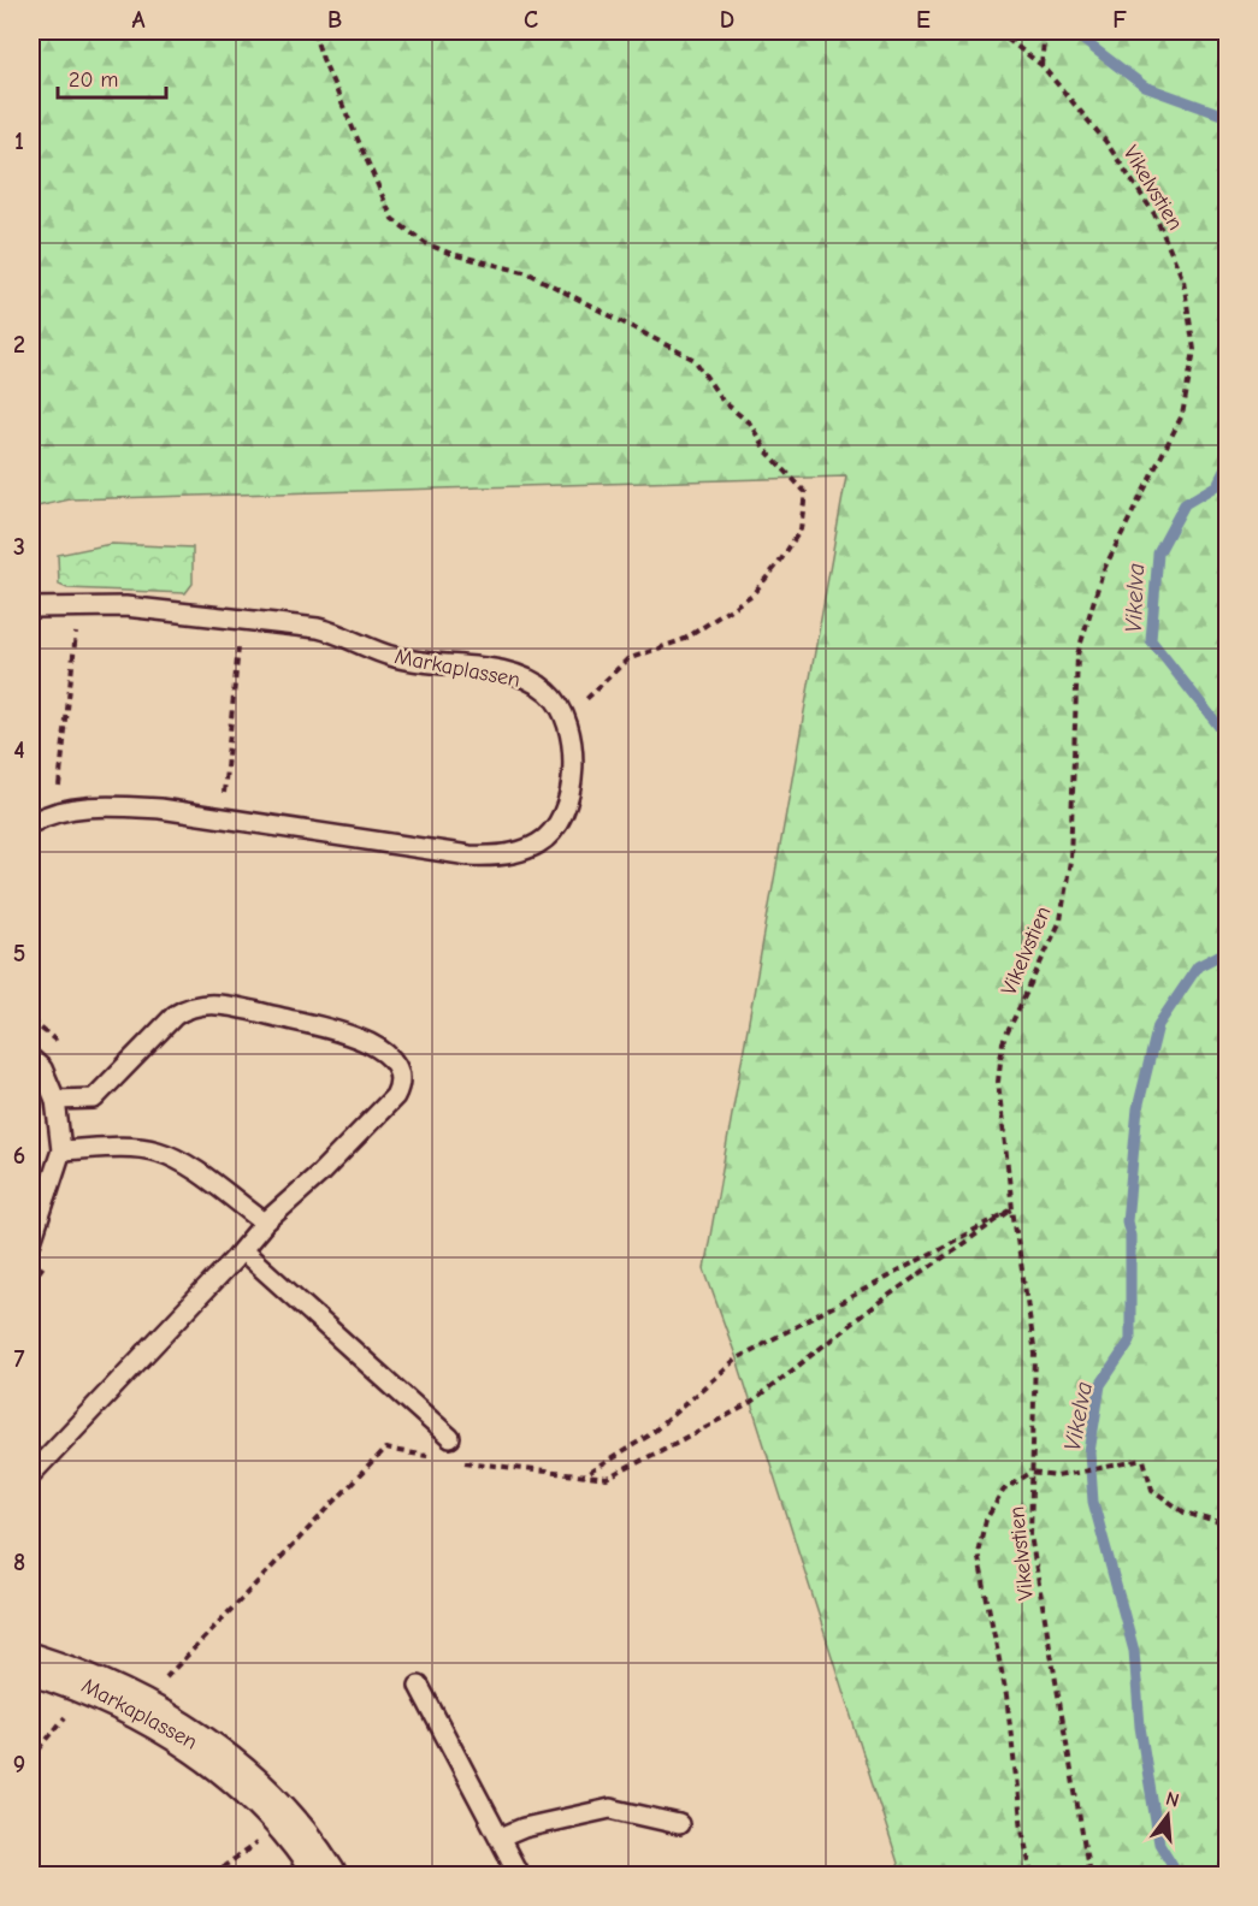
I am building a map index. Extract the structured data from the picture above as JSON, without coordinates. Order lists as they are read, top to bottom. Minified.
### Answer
{"streets":{"street":["Markaplassen"],"path":["Vikelvstien"]},"water":["Vikelva"],"scale_bar":"20 m","north":"top","grid":{"columns":["A","B","C","D","E","F"],"rows":["1","2","3","4","5","6","7","8","9"]}}
